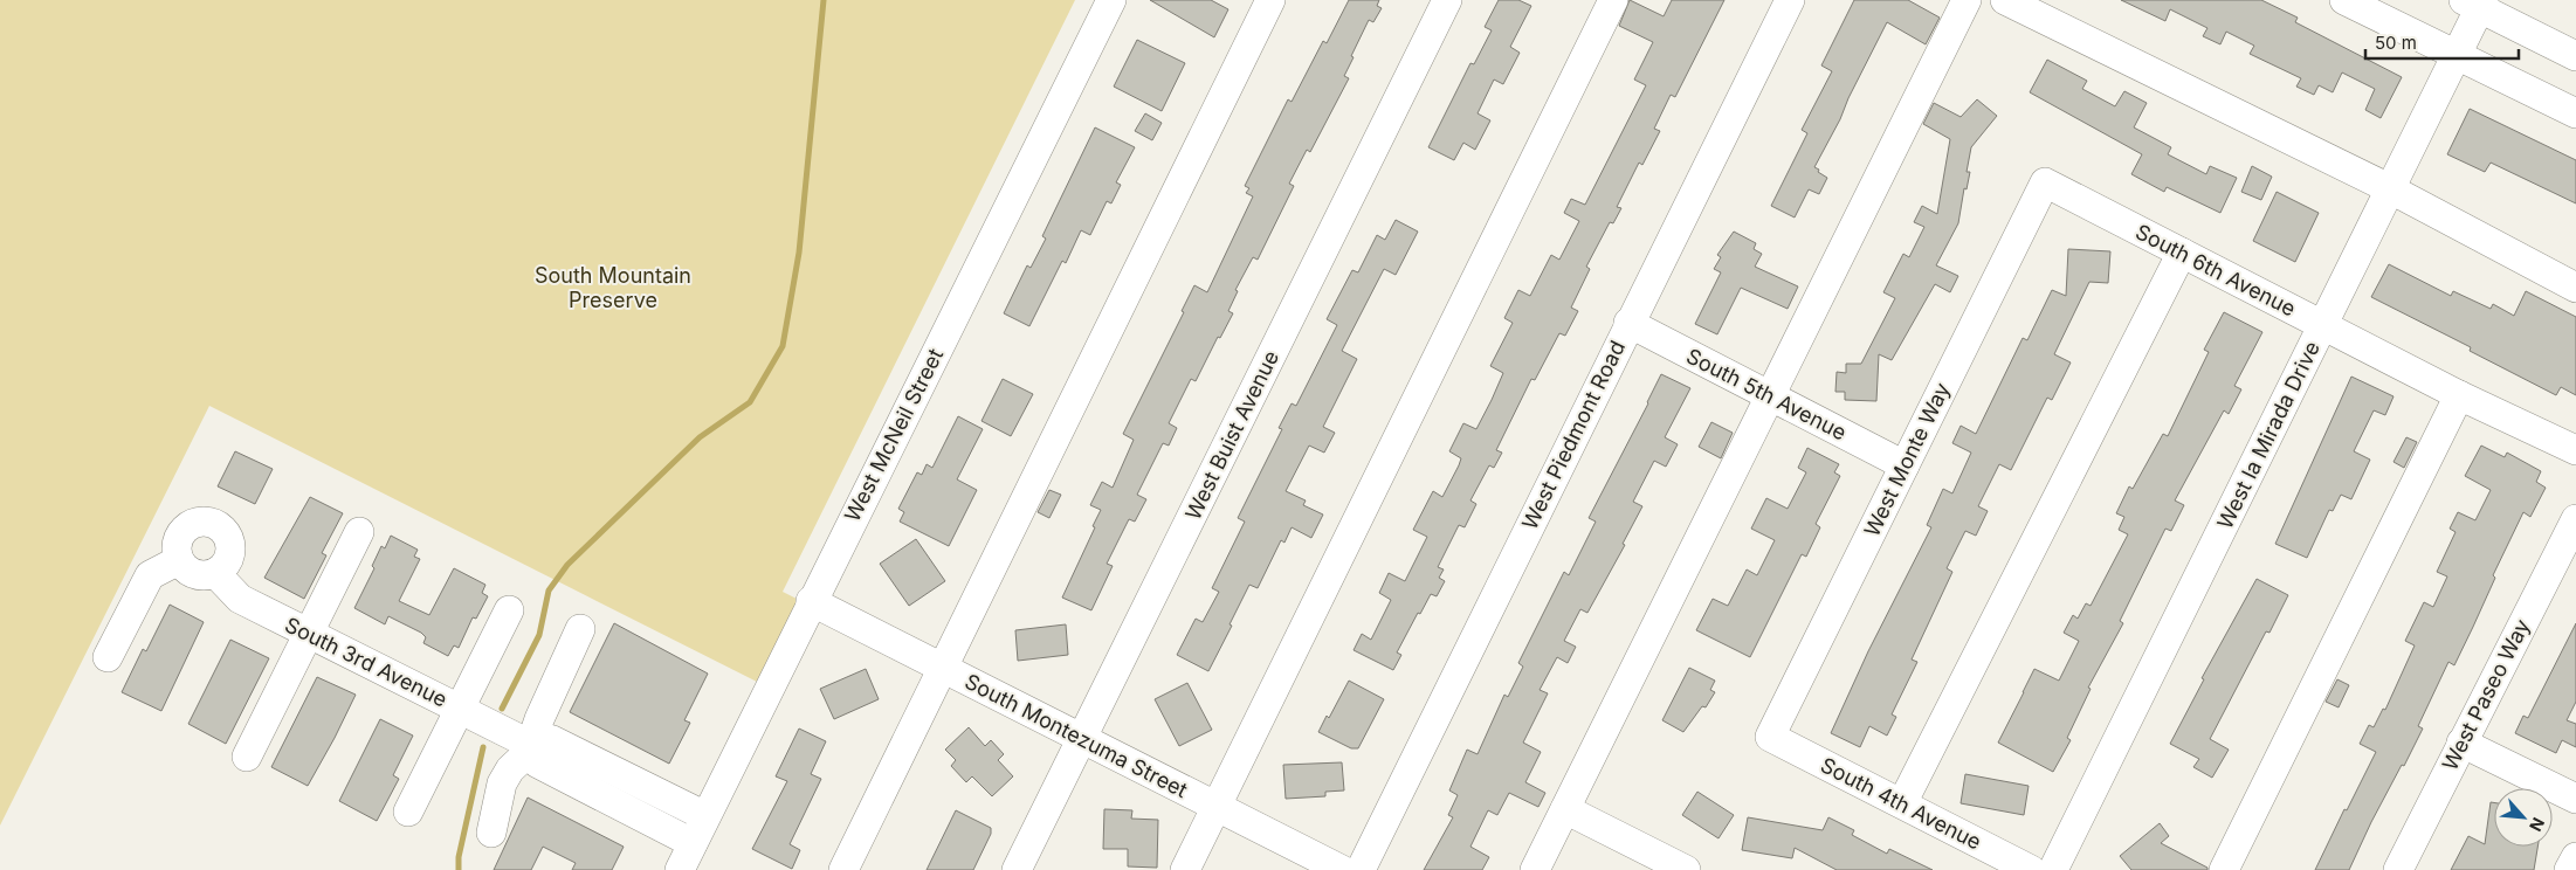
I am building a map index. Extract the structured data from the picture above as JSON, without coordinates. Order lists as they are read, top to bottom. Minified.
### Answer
{"streets":{"street":["South 6th Avenue","South 5th Avenue","West McNeil Street","West Buist Avenue","West Piedmont Road","West la Mirada Drive","West Monte Way","South 3rd Avenue","West Paseo Way","South Montezuma Street","South 4th Avenue"]},"crossings":[["South 6th Avenue","West la Mirada Drive"],["South 6th Avenue","West Monte Way"],["South 5th Avenue","West Piedmont Road"],["South 5th Avenue","West Monte Way"],["West McNeil Street","South 3rd Avenue"],["West McNeil Street","South Montezuma Street"],["West Buist Avenue","South Montezuma Street"],["West Monte Way","South 4th Avenue"]],"parks":["South Mountain Preserve"],"scale_bar":"50 m","north":"bottom right"}
